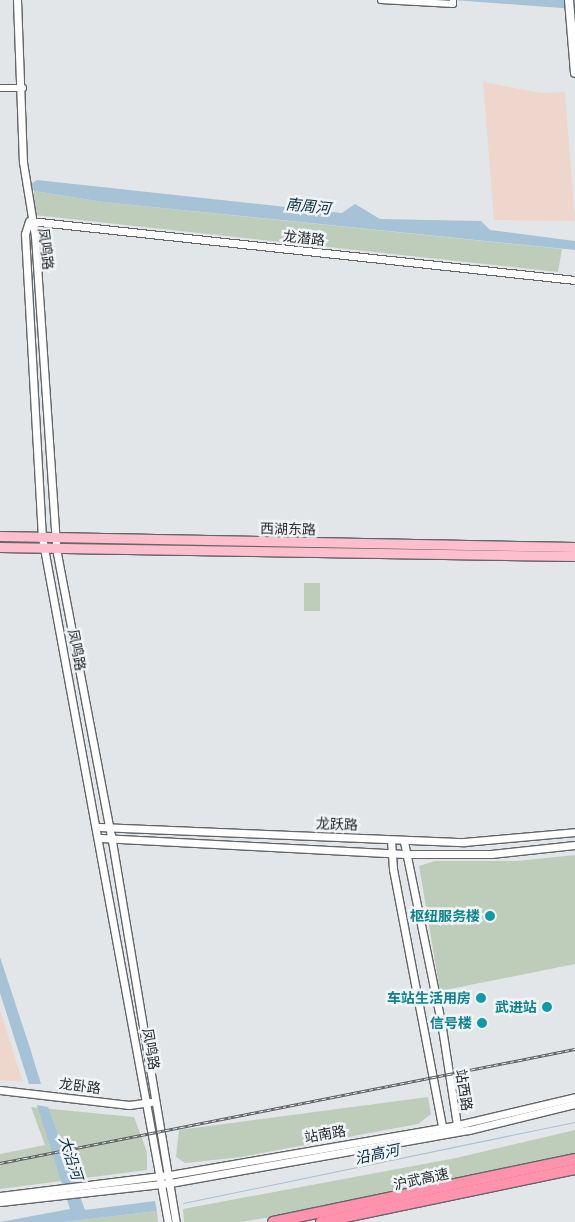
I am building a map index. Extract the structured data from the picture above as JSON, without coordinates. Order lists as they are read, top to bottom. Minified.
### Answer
{"streets":{"highway":["沪武高速"],"main road":["西湖东路"],"street":["龙潜路","凤鸣路","龙跃路","龙卧路","站西路","站南路"]},"crossings":[["龙潜路","凤鸣路"],["凤鸣路","西湖东路"],["凤鸣路","龙跃路"],["凤鸣路","龙卧路"],["凤鸣路","站南路"],["龙跃路","站西路"],["站西路","站南路"]],"water":["南周河","沿高河","大沿河"],"places":["枢纽服务楼","车站生活用房","武进站","信号楼"]}
